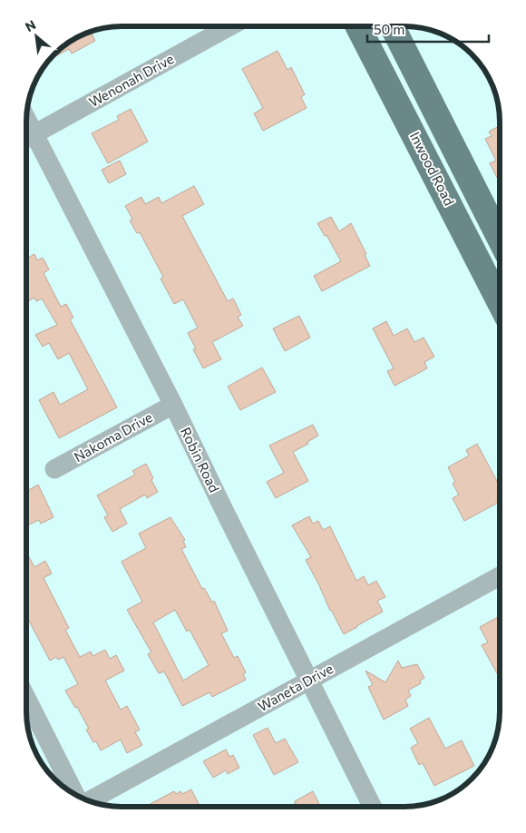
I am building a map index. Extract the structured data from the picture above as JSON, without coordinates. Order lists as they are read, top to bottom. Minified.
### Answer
{"streets":{"main road":["Inwood Road"],"street":["Wenonah Drive","Nakoma Drive","Robin Road","Waneta Drive"]},"crossings":[["Wenonah Drive","Robin Road"],["Nakoma Drive","Robin Road"],["Robin Road","Waneta Drive"]],"scale_bar":"50 m","north":"top left"}
